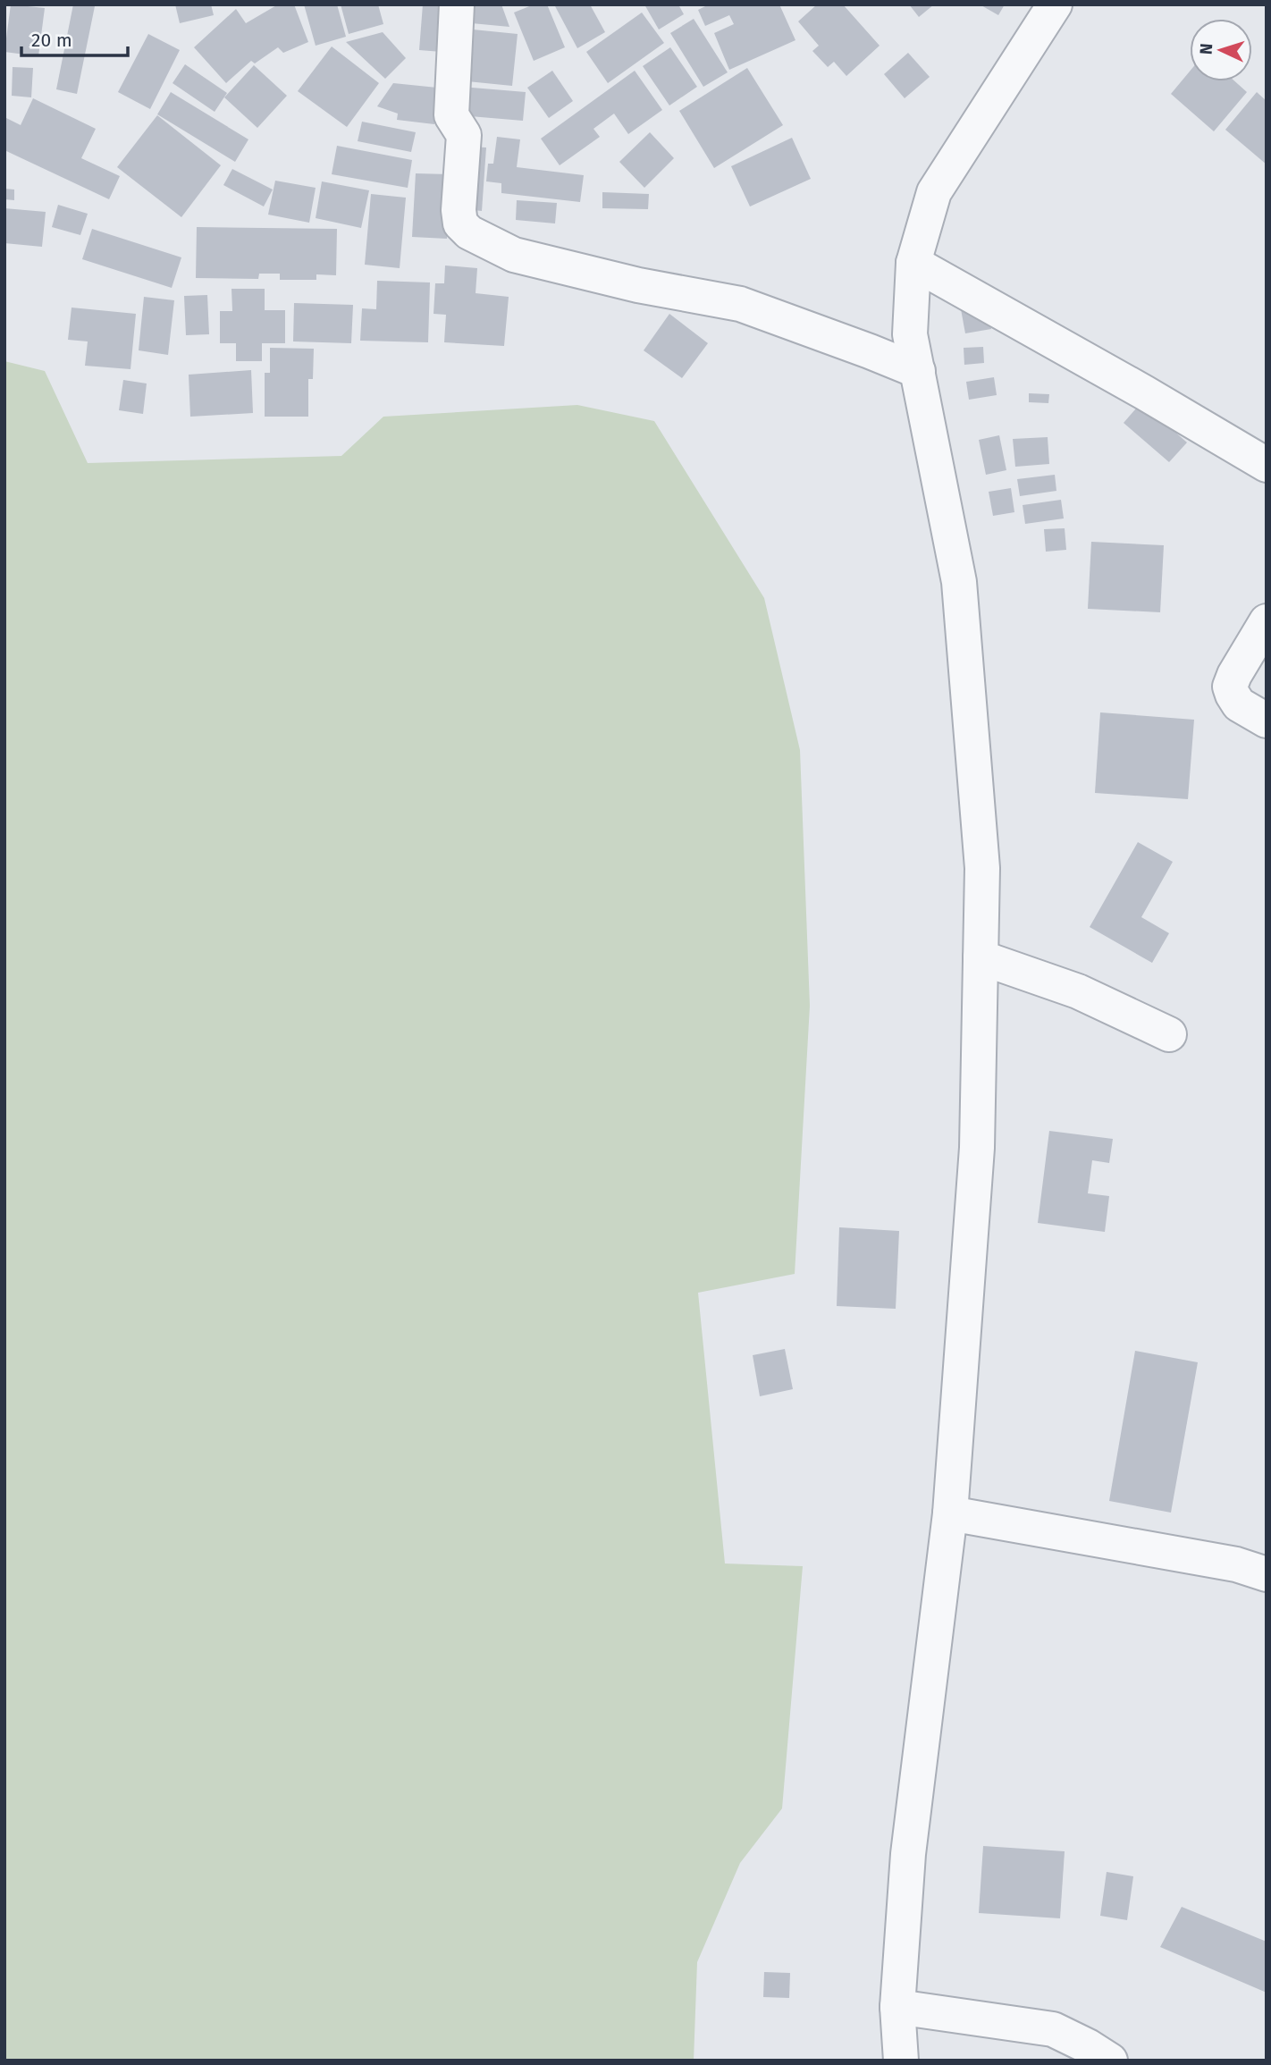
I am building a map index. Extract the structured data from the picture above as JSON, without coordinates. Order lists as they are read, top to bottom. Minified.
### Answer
{"scale_bar":"20 m","north":"left"}
